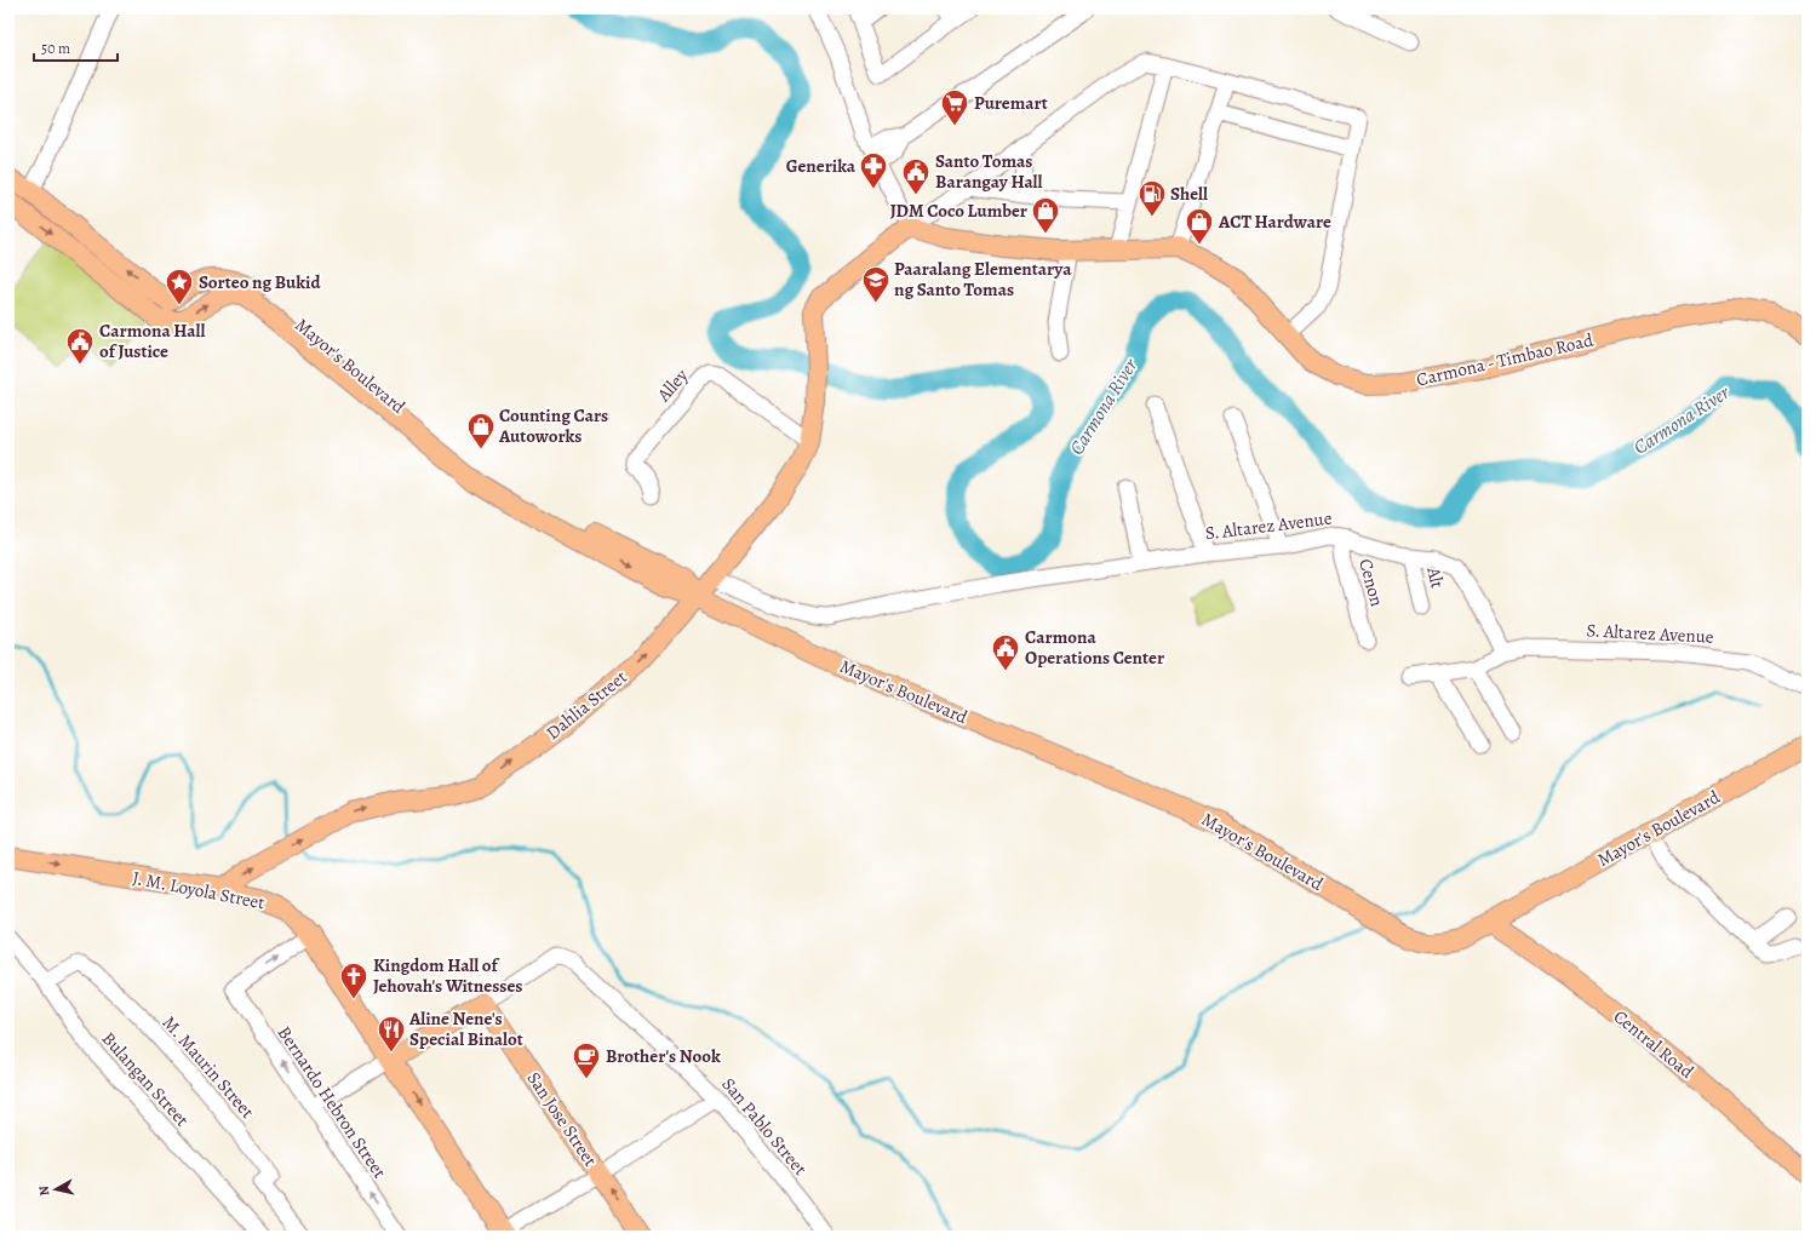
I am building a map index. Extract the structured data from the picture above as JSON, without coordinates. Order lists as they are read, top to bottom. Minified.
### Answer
{"streets":{"main road":["Carmona - Timbao Road","Mayor's Boulevard","Dahlia Street","J. M. Loyola Street","Central Road","San Jose Street"],"street":["Alley","S. Altarez Avenue","Alt","Cenon","M. Maurin Street","Bulangan Street","Bernardo Hebron Street","San Pablo Street"]},"crossings":[["Carmona - Timbao Road","Dahlia Street"],["Mayor's Boulevard","Dahlia Street"],["Mayor's Boulevard","Central Road"],["Alley","Dahlia Street"],["S. Altarez Avenue","Alt"],["S. Altarez Avenue","Cenon"],["S. Altarez Avenue","Dahlia Street"],["Dahlia Street","J. M. Loyola Street"],["J. M. Loyola Street","Bernardo Hebron Street"],["M. Maurin Street","Bulangan Street"],["San Jose Street","San Pablo Street"]],"one_way":["Dahlia Street","J. M. Loyola Street","Bernardo Hebron Street"],"water":["Carmona River"],"places":{"supermarket":["Puremart"],"pharmacy":["Generika"],"public building":["Santo Tomas Barangay Hall","Carmona Hall of Justice","Carmona Operations Center"],"fuel station":["Shell"],"shop":["JDM Coco Lumber","ACT Hardware","Counting Cars Autoworks"],"school or university":["Paaralang Elementarya ng Santo Tomas"],"place":["Sorteo ng Bukid"],"church":["Kingdom Hall of Jehovah's Witnesses"],"restaurant":["Aline Nene's Special Binalot"],"cafe":["Brother's Nook"]},"scale_bar":"50 m","north":"left"}
